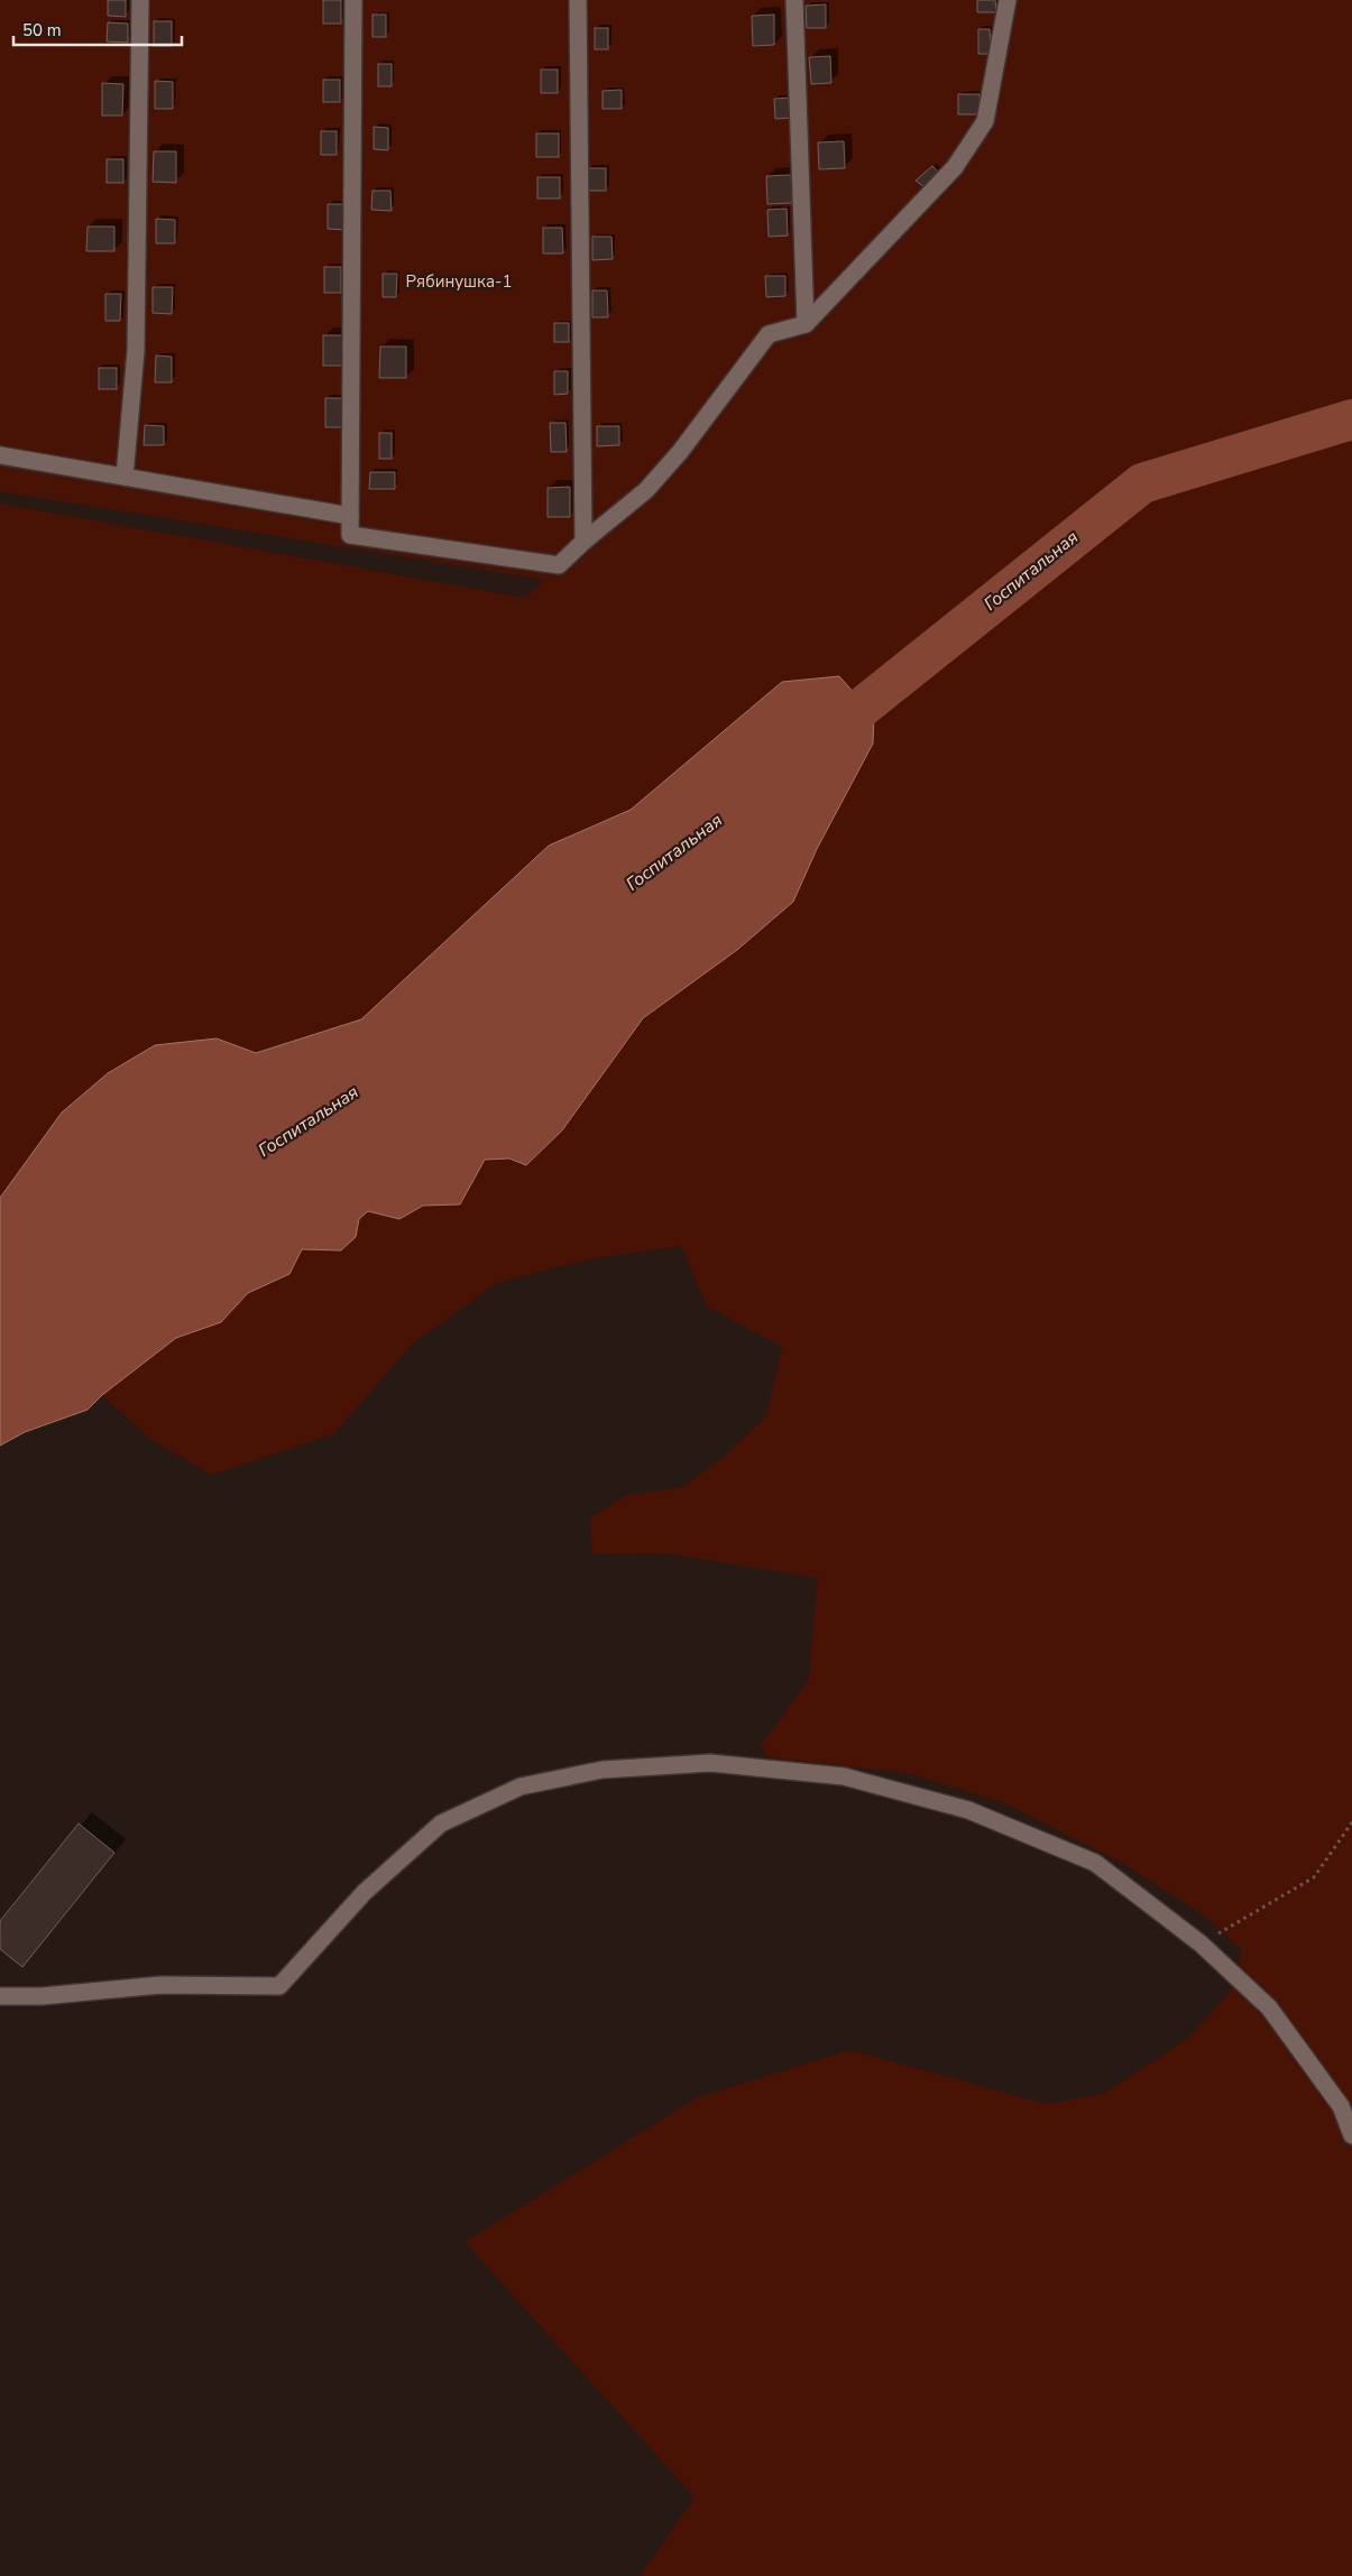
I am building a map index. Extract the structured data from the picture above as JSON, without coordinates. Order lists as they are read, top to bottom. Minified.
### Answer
{"water":["Госпитальная"],"parks":["Рябинушка-1"],"scale_bar":"50 m"}
